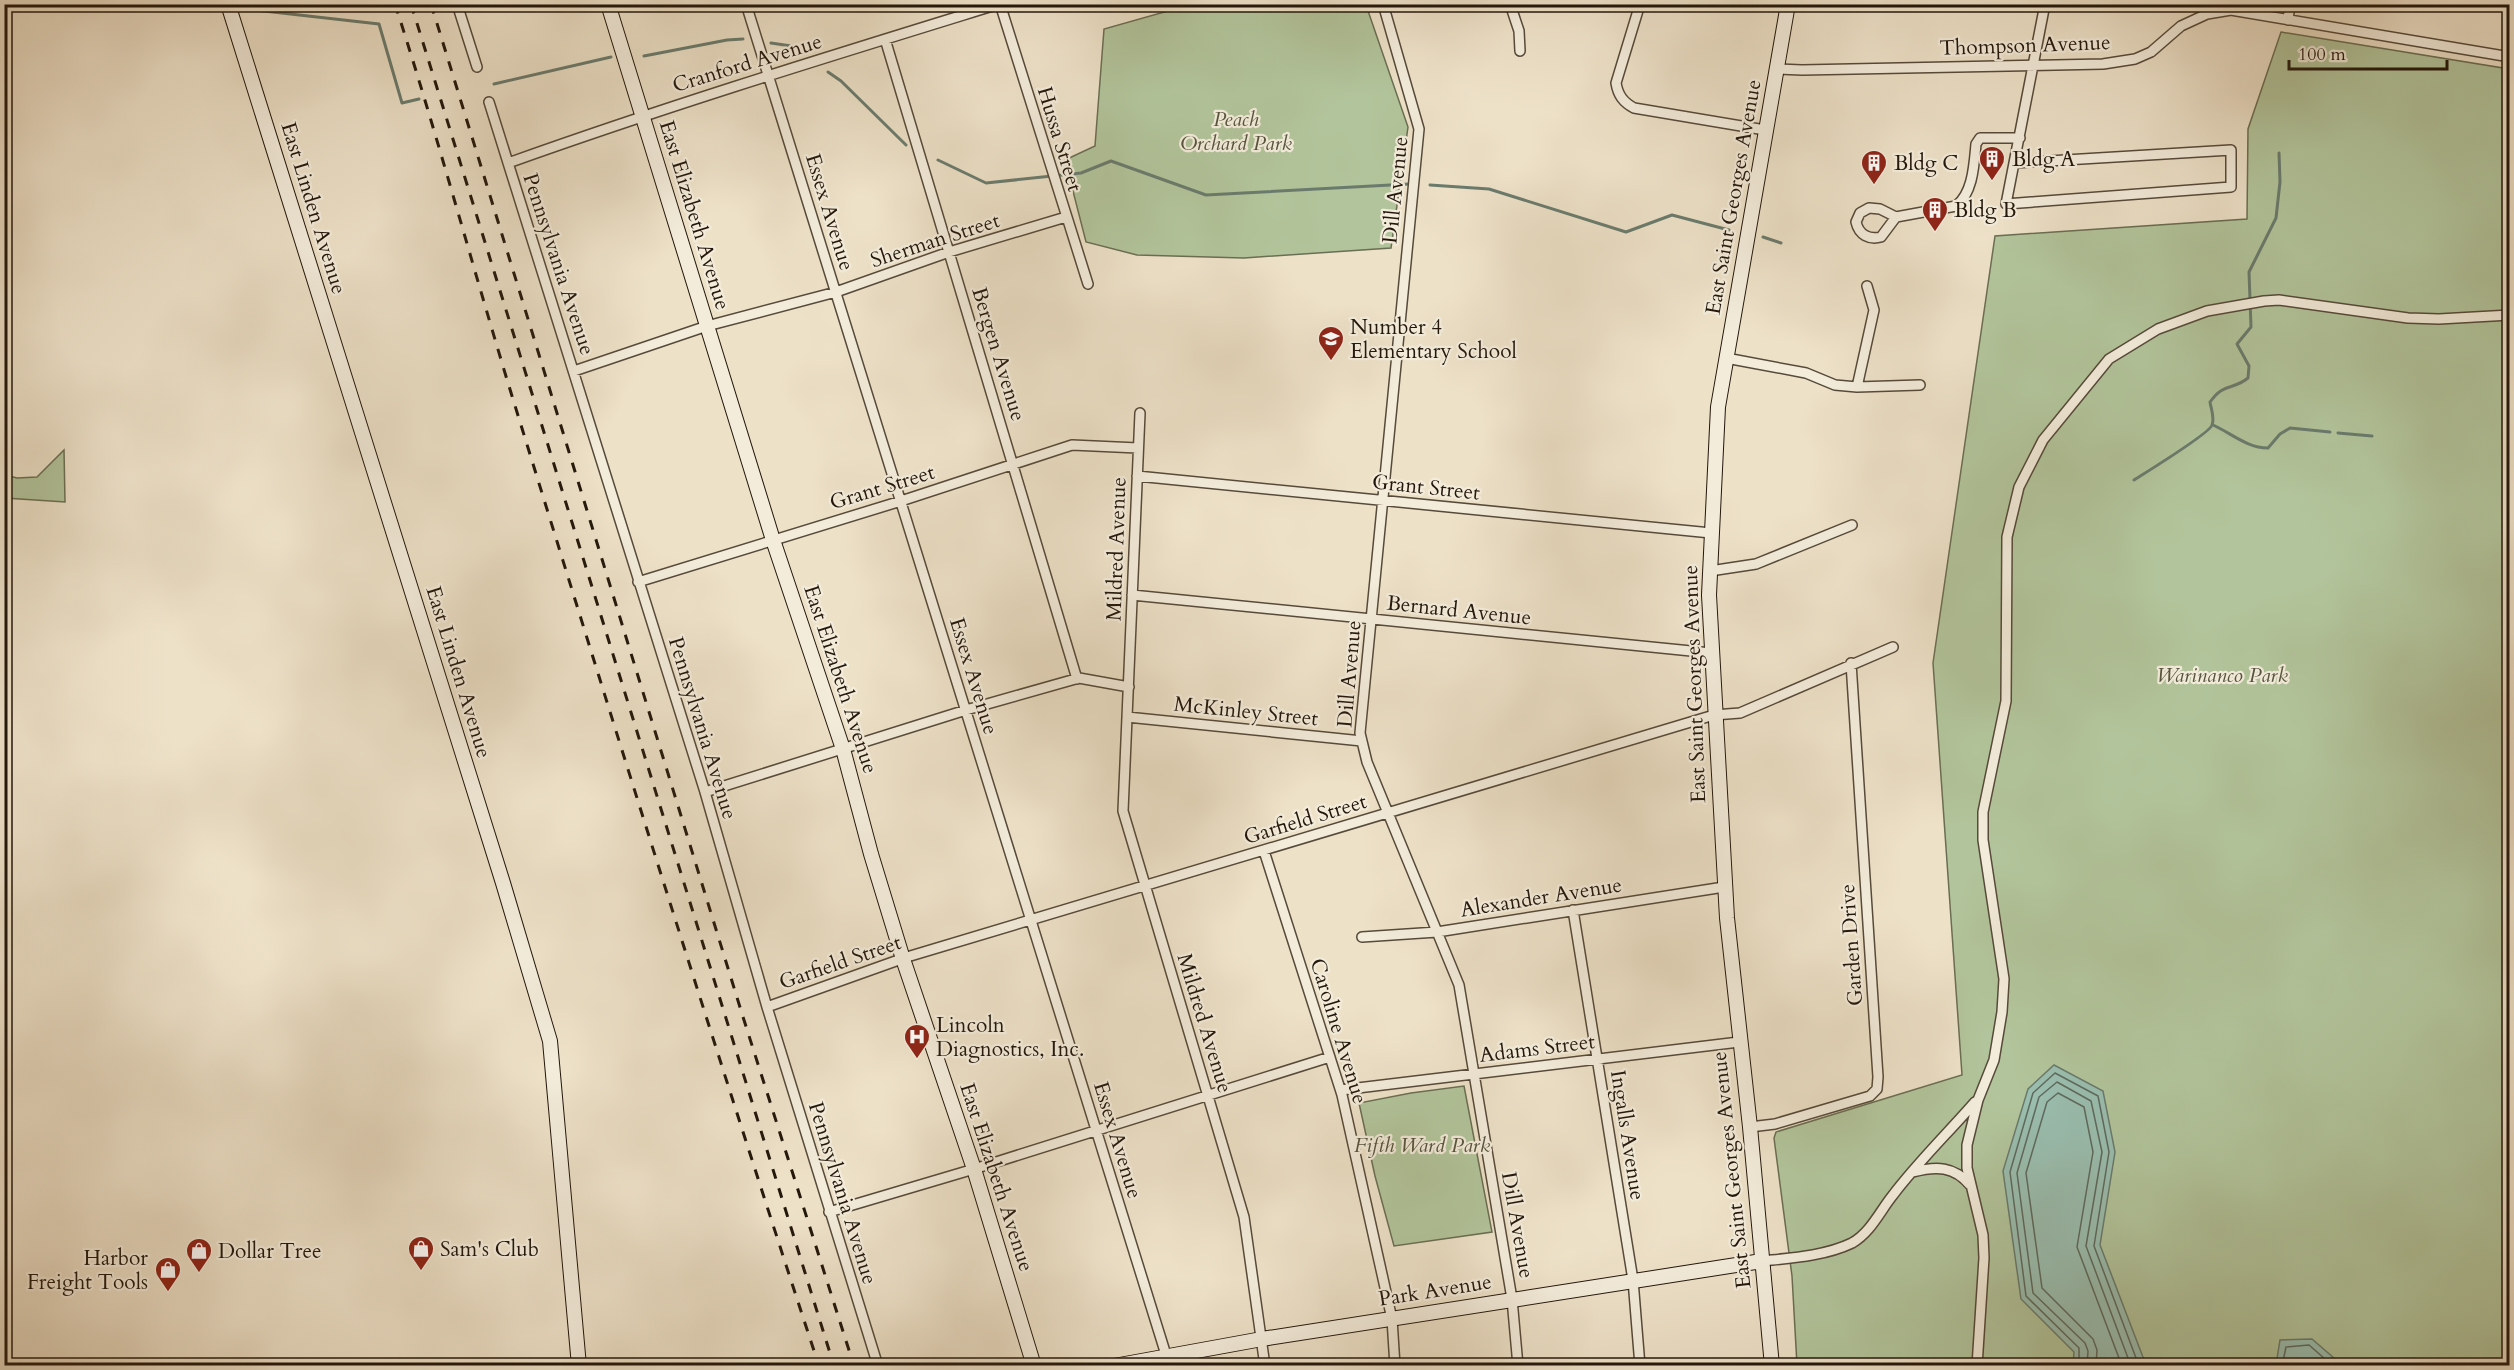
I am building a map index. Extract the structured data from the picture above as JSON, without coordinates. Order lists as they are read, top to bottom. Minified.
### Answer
{"streets":{"street":["Thompson Avenue","Cranford Avenue","Hussa Street","Dill Avenue","East Saint Georges Avenue","East Linden Avenue","Essex Avenue","East Elizabeth Avenue","Sherman Street","Pennsylvania Avenue","Bergen Avenue","Grant Street","Mildred Avenue","Bernard Avenue","McKinley Street","Garfield Street","Alexander Avenue","Garden Drive","Caroline Avenue","Adams Street","Ingalls Avenue","Park Avenue"]},"crossings":[["Thompson Avenue","East Saint Georges Avenue"],["Cranford Avenue","Hussa Street"],["Cranford Avenue","Essex Avenue"],["Cranford Avenue","East Elizabeth Avenue"],["Cranford Avenue","Pennsylvania Avenue"],["Cranford Avenue","Bergen Avenue"],["Hussa Street","Sherman Street"],["Dill Avenue","Grant Street"],["Dill Avenue","Bernard Avenue"],["Dill Avenue","McKinley Street"],["Dill Avenue","Garfield Street"],["Dill Avenue","Alexander Avenue"],["Dill Avenue","Adams Street"],["Dill Avenue","Park Avenue"],["East Saint Georges Avenue","Grant Street"],["East Saint Georges Avenue","Bernard Avenue"],["East Saint Georges Avenue","Garfield Street"],["East Saint Georges Avenue","Alexander Avenue"],["East Saint Georges Avenue","Garden Drive"],["East Saint Georges Avenue","Adams Street"],["East Saint Georges Avenue","Park Avenue"],["Essex Avenue","Sherman Street"],["Essex Avenue","Grant Street"],["Essex Avenue","Garfield Street"],["Essex Avenue","Park Avenue"],["East Elizabeth Avenue","Sherman Street"],["East Elizabeth Avenue","Grant Street"],["East Elizabeth Avenue","Garfield Street"],["Sherman Street","Pennsylvania Avenue"],["Sherman Street","Bergen Avenue"],["Pennsylvania Avenue","Grant Street"],["Pennsylvania Avenue","Garfield Street"],["Bergen Avenue","Grant Street"],["Grant Street","Mildred Avenue"],["Mildred Avenue","Bernard Avenue"],["Mildred Avenue","McKinley Street"],["Mildred Avenue","Garfield Street"],["Mildred Avenue","Park Avenue"],["Garfield Street","Garden Drive"],["Garfield Street","Caroline Avenue"],["Alexander Avenue","Ingalls Avenue"],["Caroline Avenue","Adams Street"],["Caroline Avenue","Park Avenue"],["Adams Street","Ingalls Avenue"],["Ingalls Avenue","Park Avenue"]],"parks":["Peach Orchard Park","Warinanco Park","Fifth Ward Park"],"places":{"building":["Bldg A","Bldg C","Bldg B"],"school or university":["Number 4 Elementary School"],"hospital":["Lincoln Diagnostics, Inc."],"shop":["Sam's Club","Dollar Tree","Harbor Freight Tools"]},"scale_bar":"100 m"}
